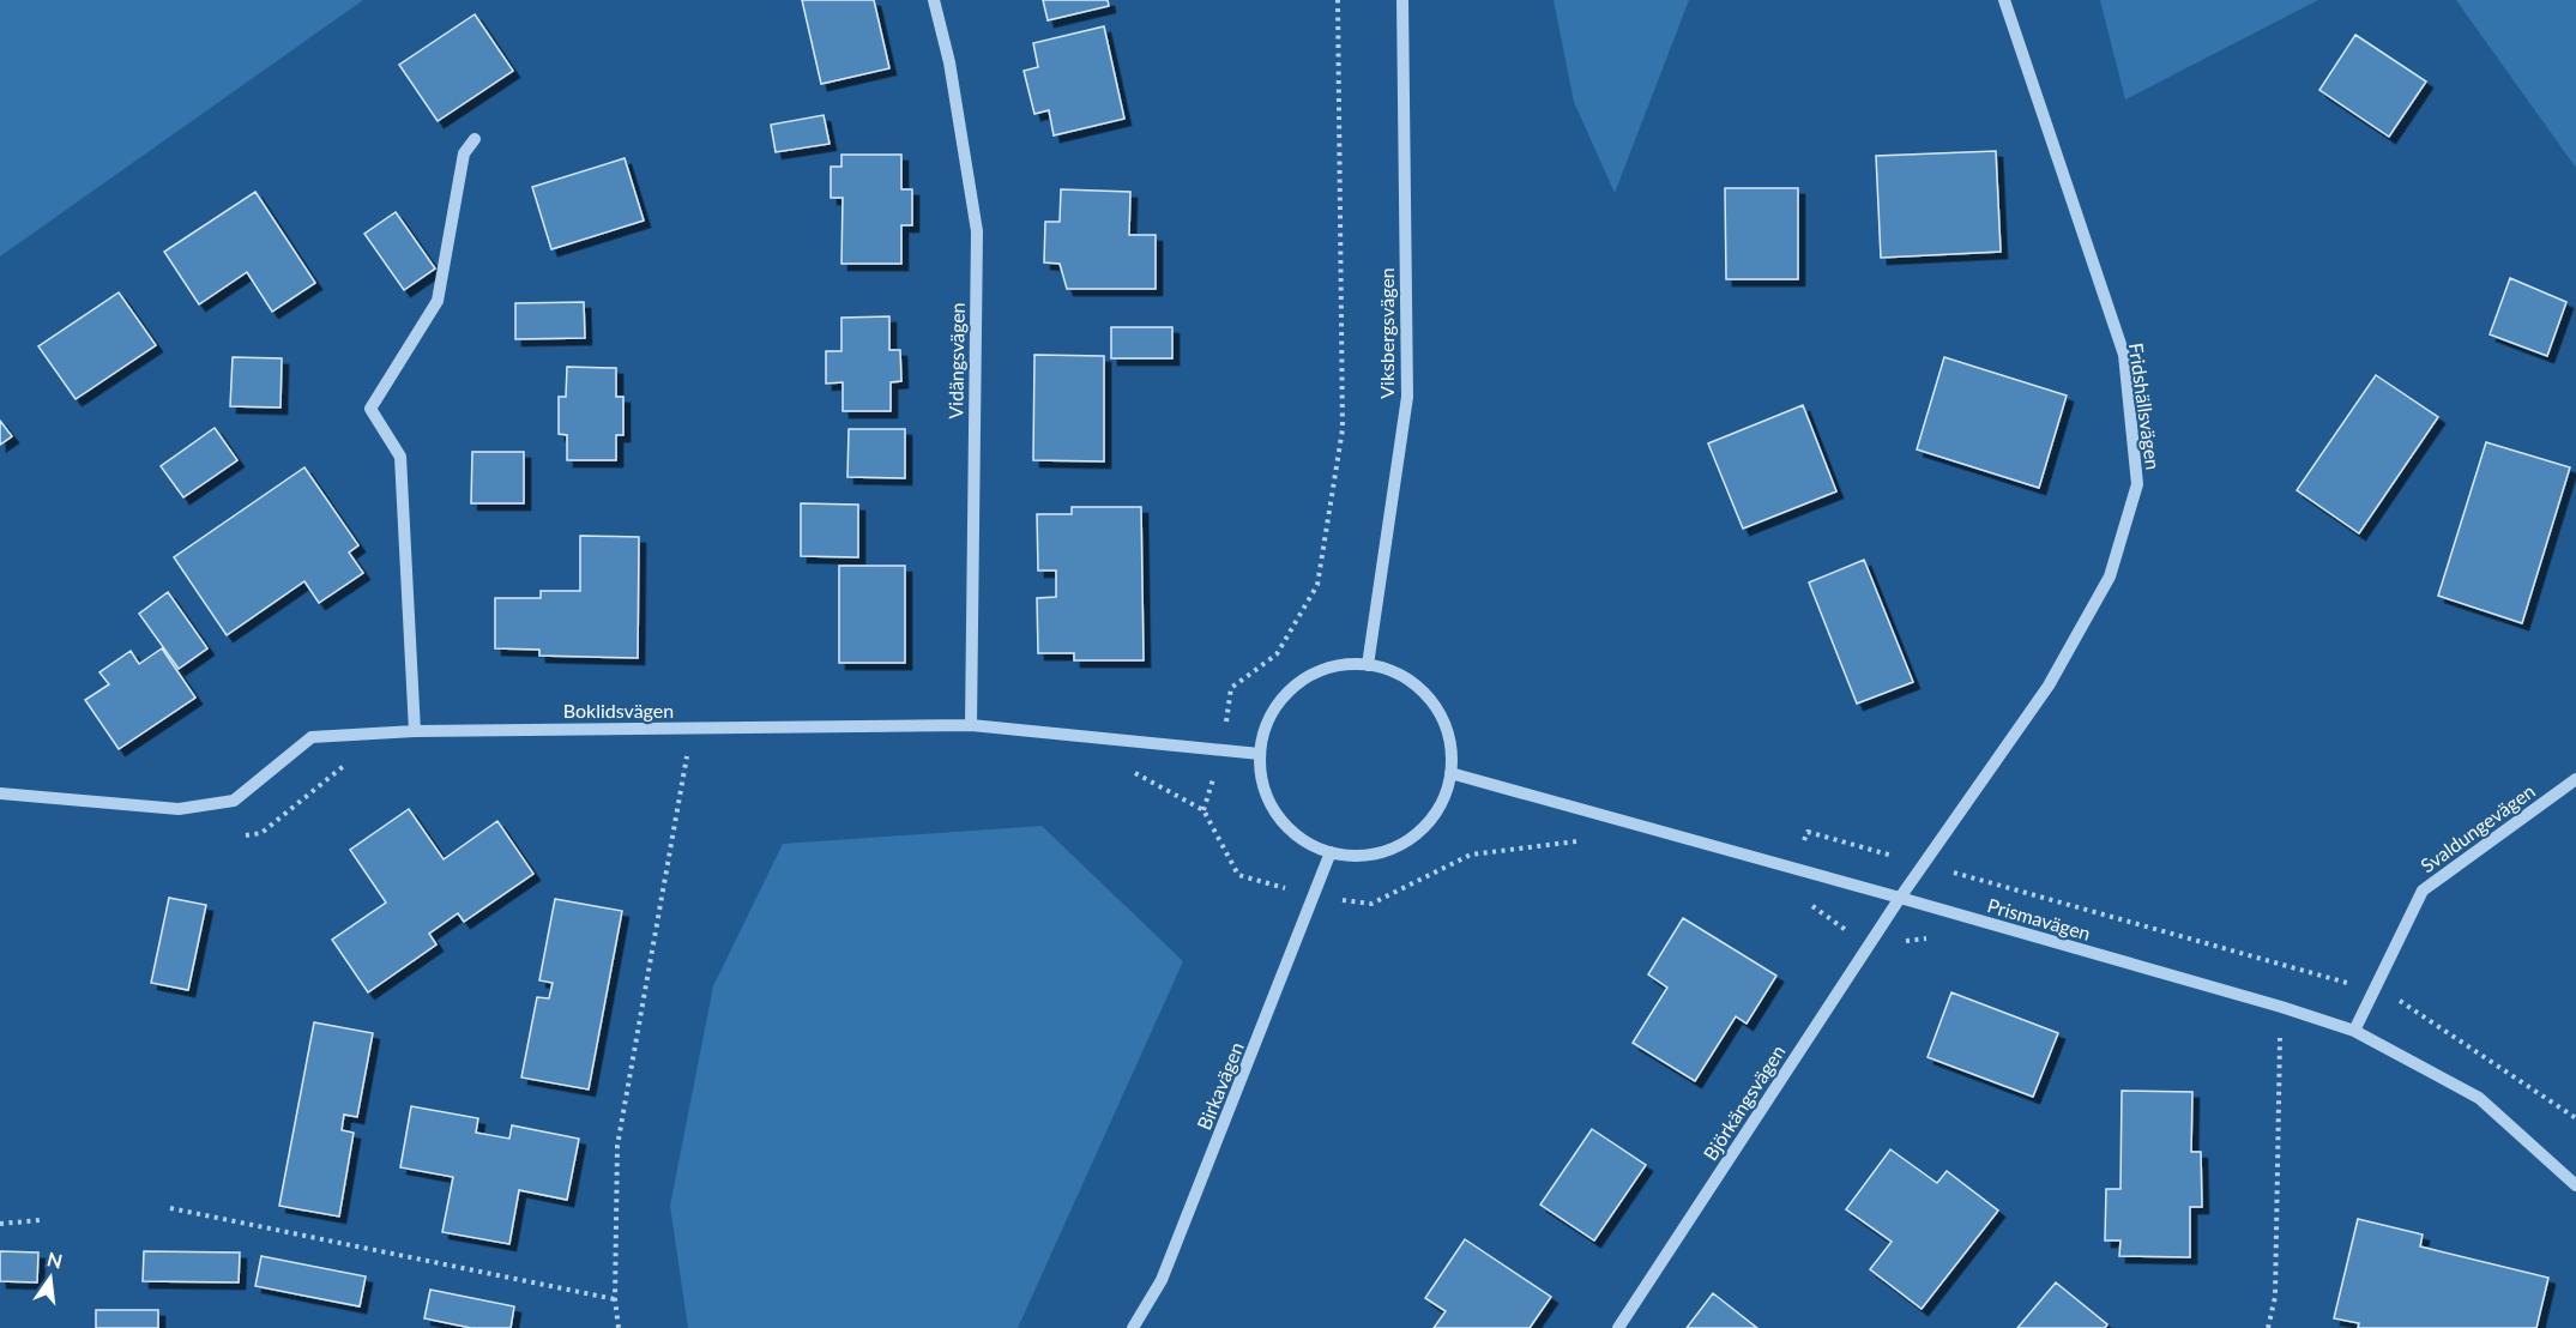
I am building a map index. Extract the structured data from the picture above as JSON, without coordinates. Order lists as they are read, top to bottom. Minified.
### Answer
{"streets":{"street":["Viksbergsvägen","Vidängsvägen","Fridshällsvägen","Boklidsvägen","Svaldungevägen","Prismavägen","Birkavägen","Björkängsvägen"]},"crossings":[["Viksbergsvägen","Boklidsvägen"],["Viksbergsvägen","Prismavägen"],["Viksbergsvägen","Birkavägen"],["Vidängsvägen","Boklidsvägen"],["Fridshällsvägen","Prismavägen"],["Fridshällsvägen","Björkängsvägen"],["Boklidsvägen","Prismavägen"],["Boklidsvägen","Birkavägen"],["Svaldungevägen","Prismavägen"],["Prismavägen","Birkavägen"],["Prismavägen","Björkängsvägen"]],"north":"top"}
